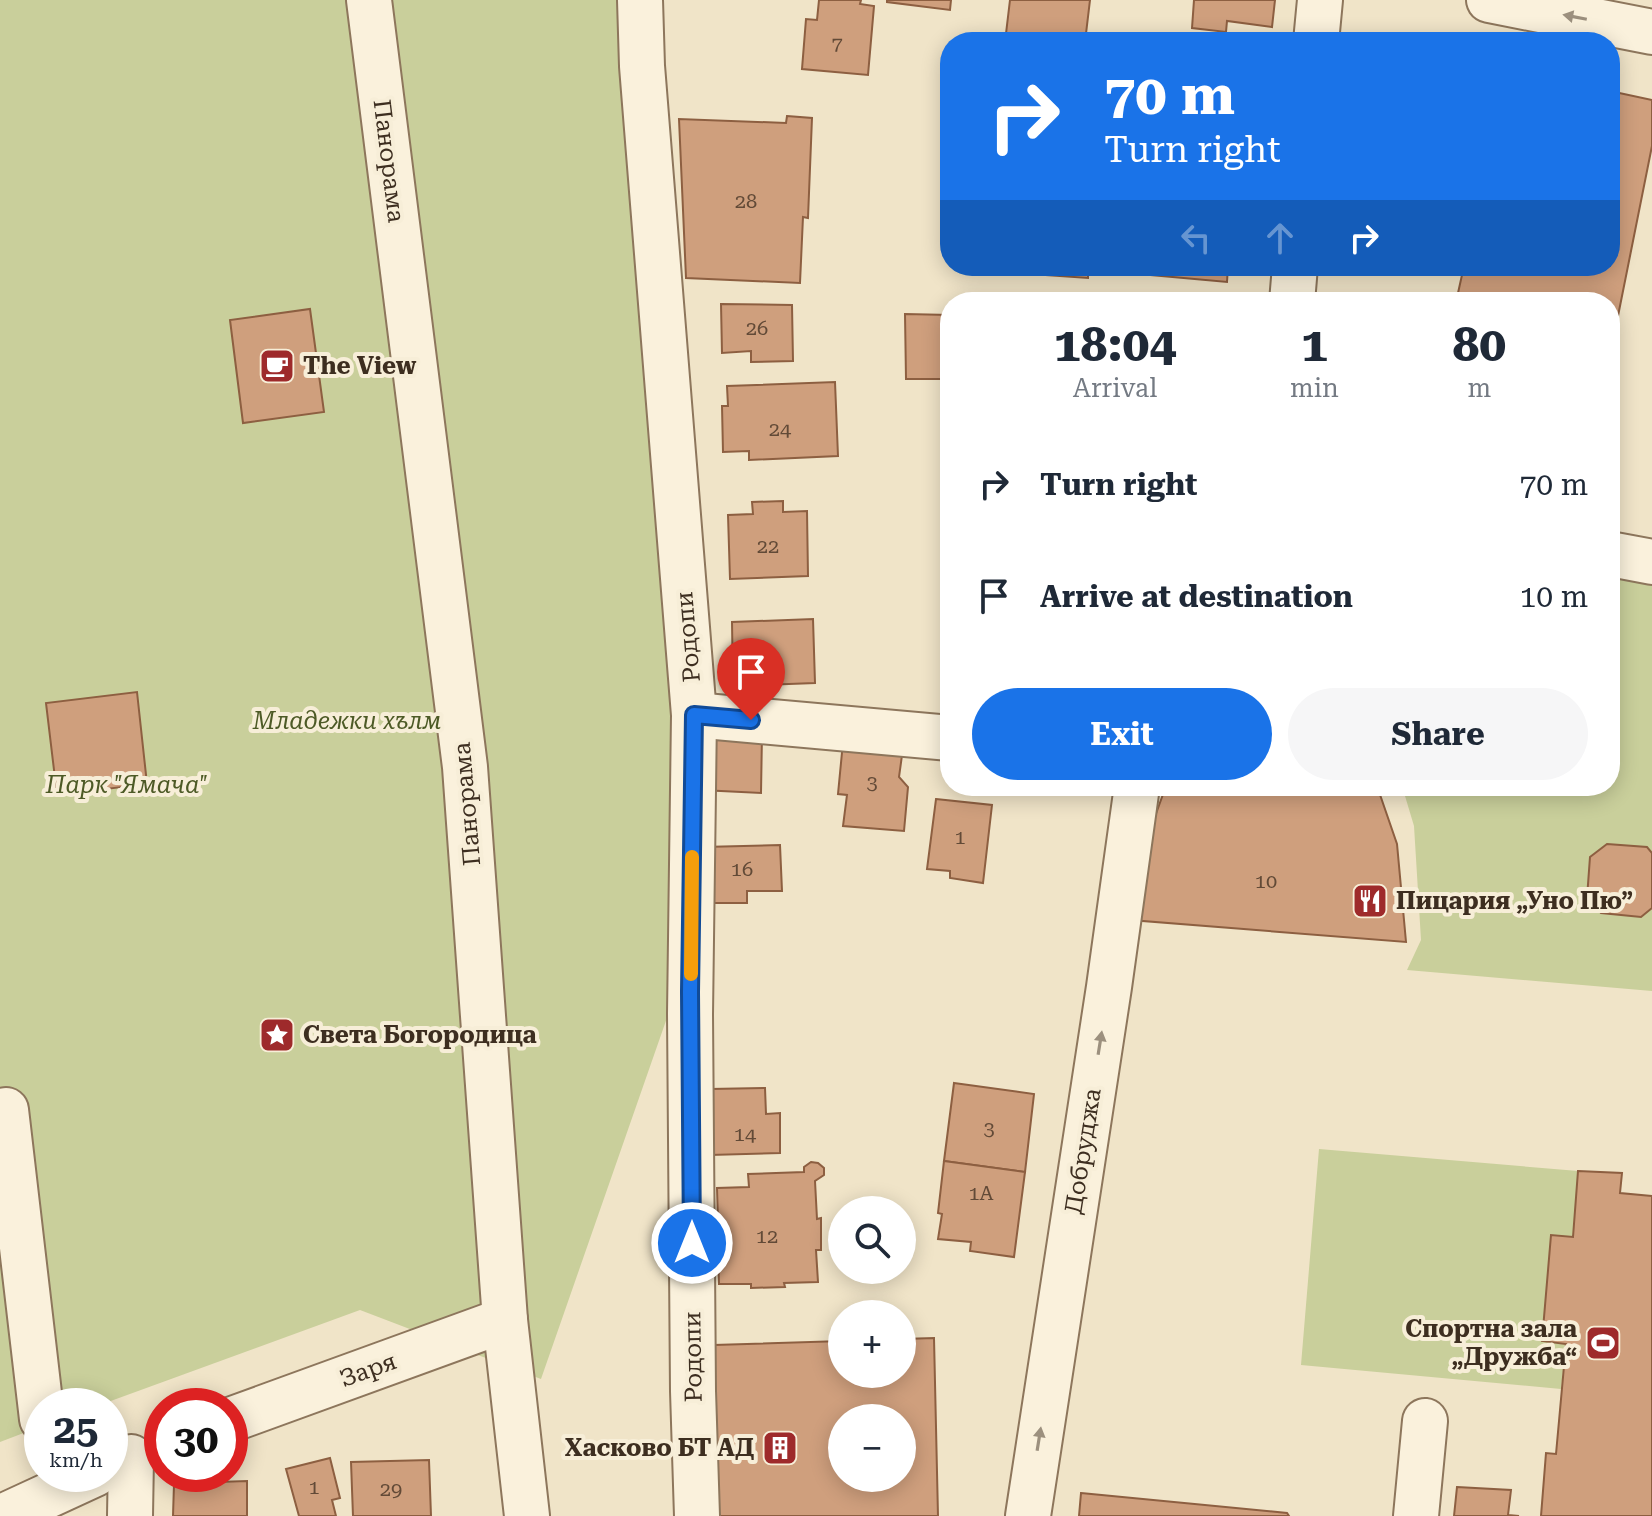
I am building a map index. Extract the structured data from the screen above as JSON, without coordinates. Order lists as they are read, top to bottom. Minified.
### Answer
{"streets":{"street":["Панорама","Родопи","Добруджа","Заря"]},"crossings":[["Панорама","Заря"]],"one_way":["Добруджа"],"parks":["Младежки хълм","Парк \"Ямача\""],"places":{"cafe":["The View"],"restaurant":["Пицария „Уно Пю”"],"place":["Света Богородица"],"sports":["Спортна зала „Дружба“"],"building":["Хасково БТ АД"]},"house_numbers":["7","28","26","24","22","3","1","16","10","3","14","1А","12","1","29"],"page":{"turn":["70 m","Turn right"],"eta":["18:04","Arrival","1","min","80","m"],"list":[{"name":"Turn right","value":"70 m"},{"name":"Arrive at destination","value":"10 m"}],"buttons":["Exit","Share"],"map_buttons":["+","−"],"speed":"25 km/h","limit":"30"}}
